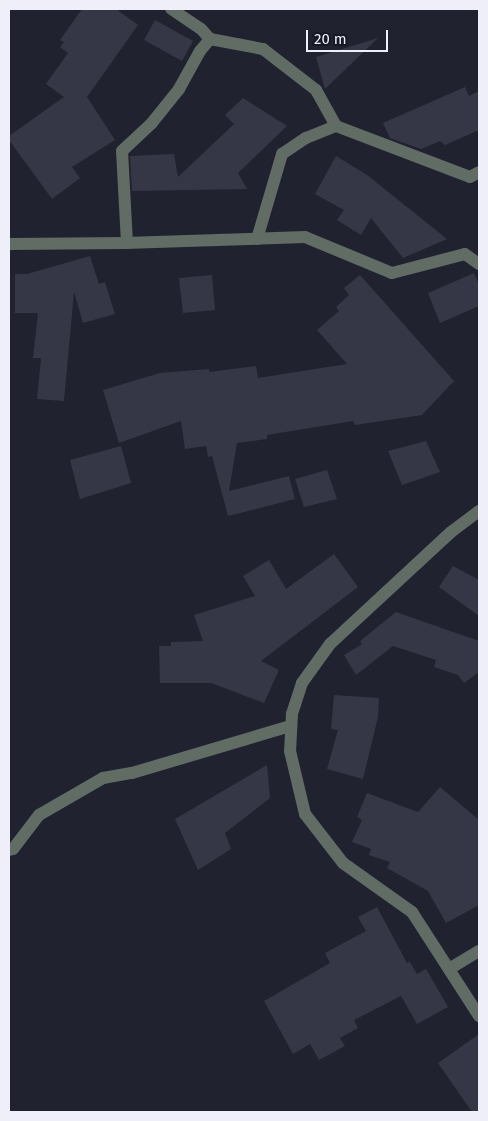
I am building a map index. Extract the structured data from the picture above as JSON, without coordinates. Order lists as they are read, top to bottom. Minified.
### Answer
{"scale_bar":"20 m"}
